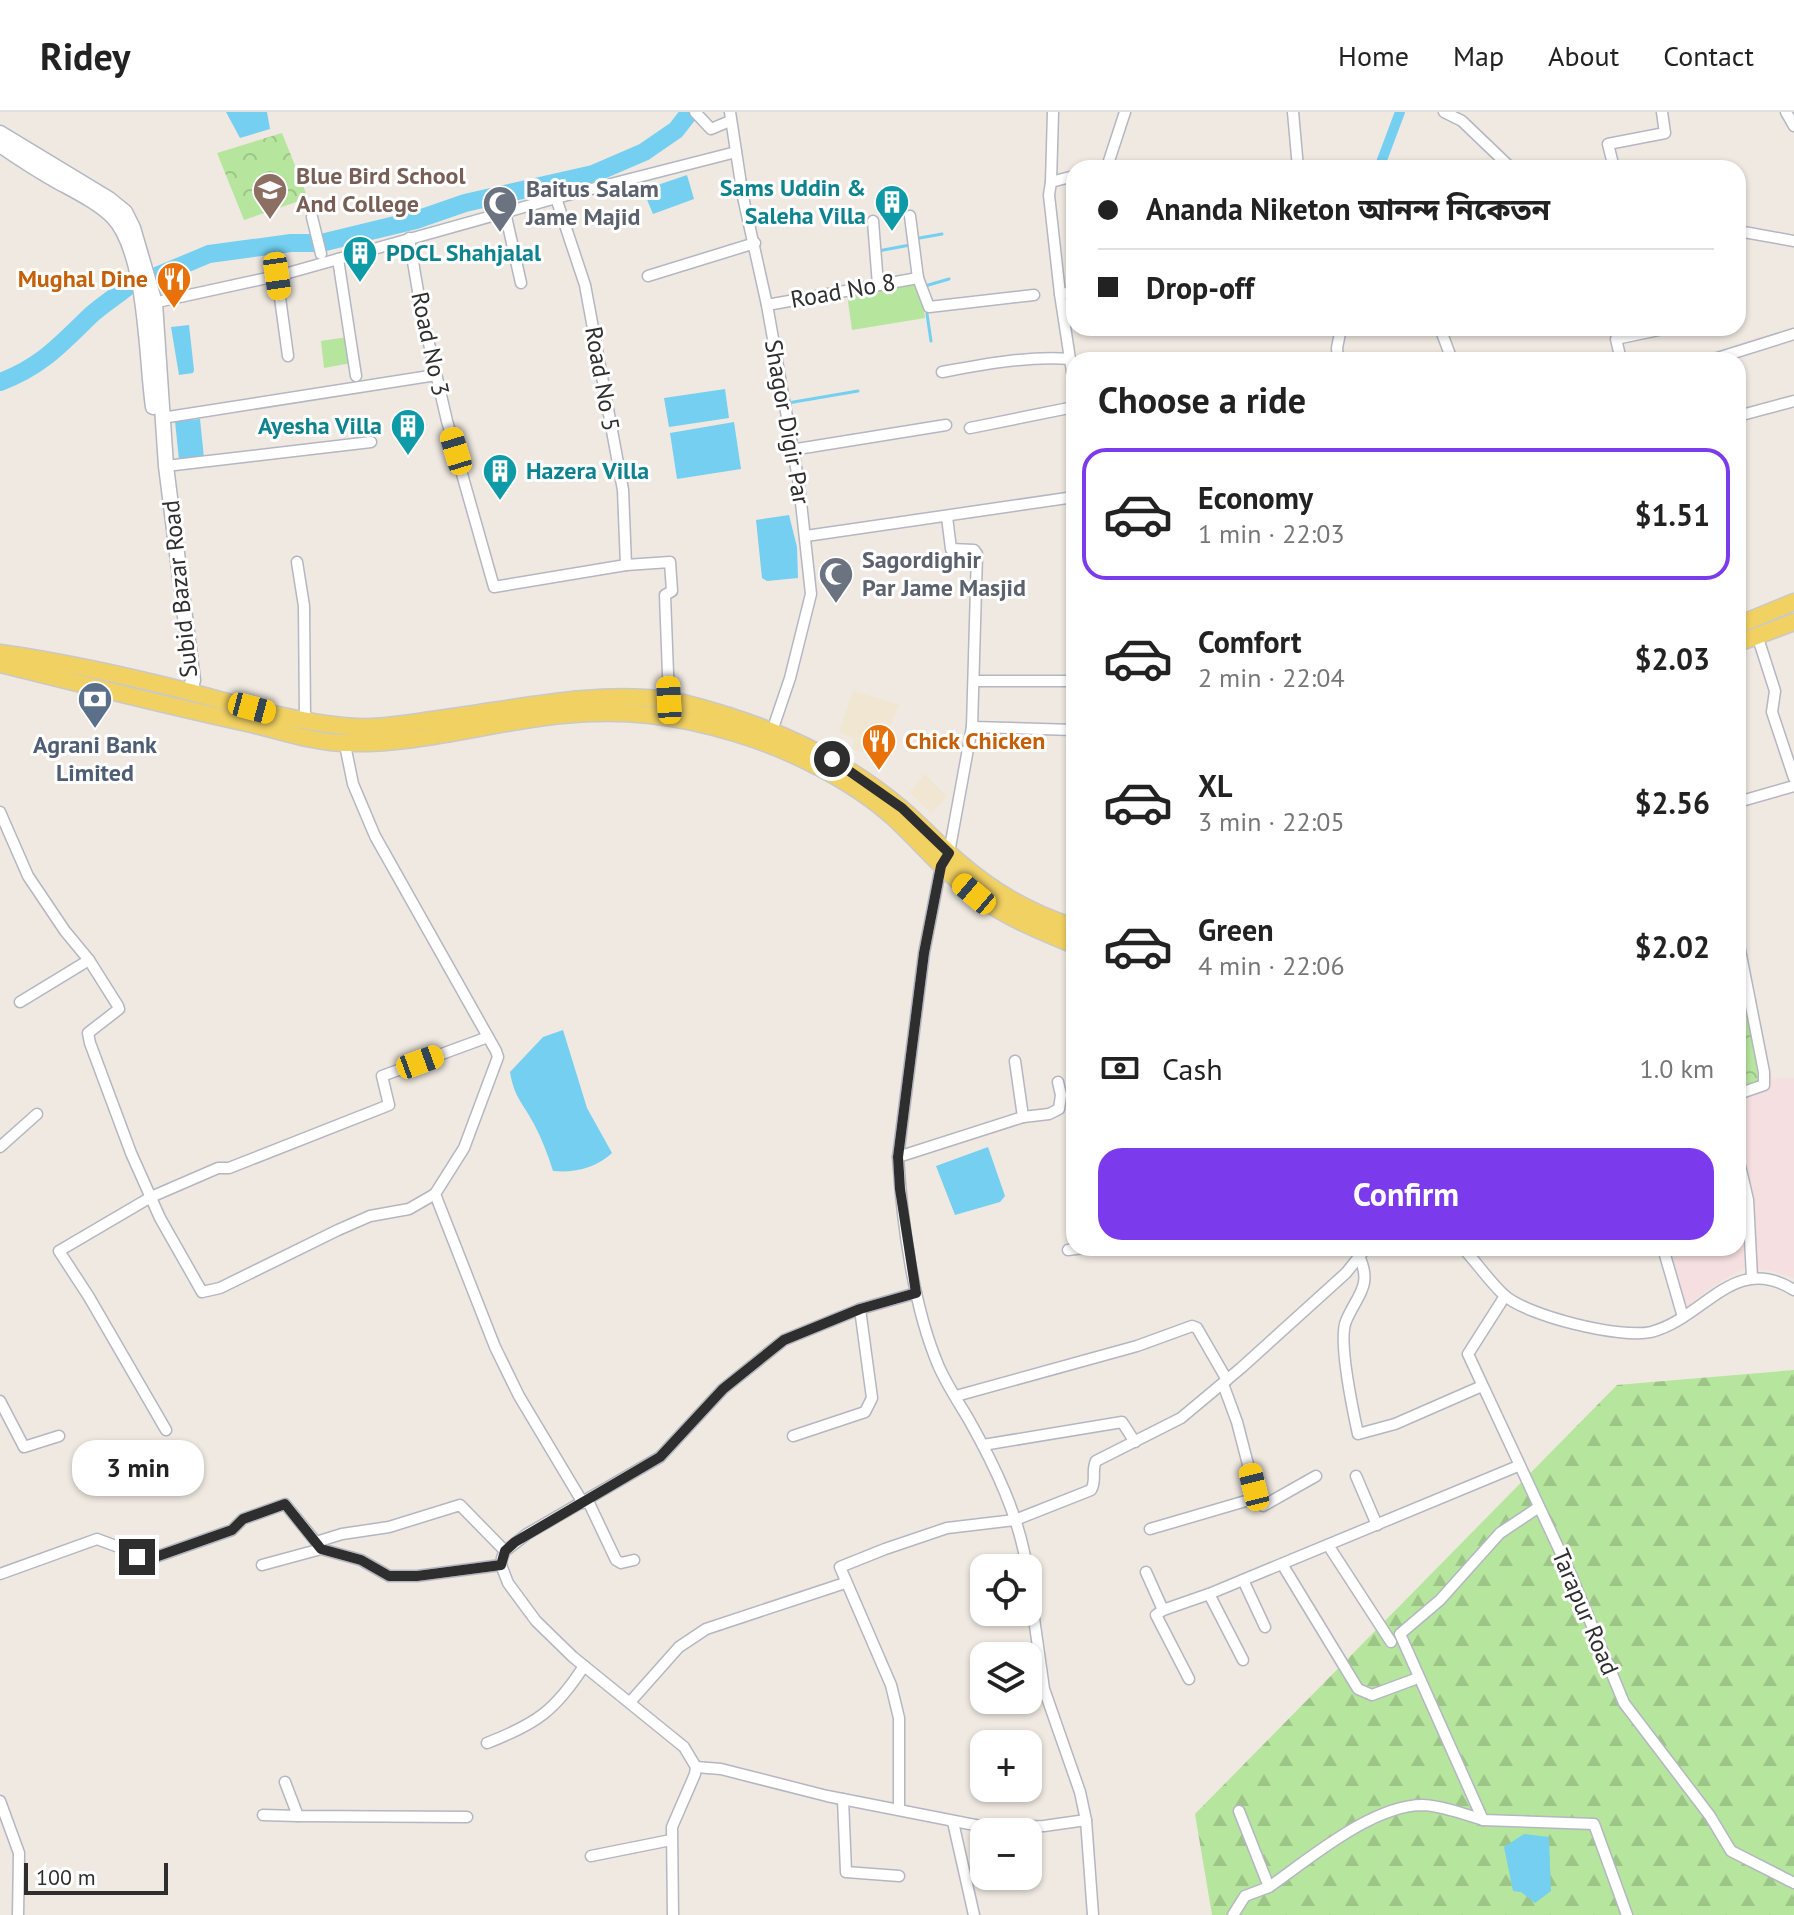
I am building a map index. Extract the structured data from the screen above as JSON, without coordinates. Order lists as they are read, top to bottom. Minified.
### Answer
{"streets":{"main road":["Subid Bazar Road"],"street":["Road No 8","Road No 3","Road No 5","Shagor Digir Par","Tarapur Road"]},"crossings":[["Road No 8","Shagor Digir Par"],["Road No 3","Road No 5"]],"places":{"school or university":["Blue Bird School And College"],"building":["Sams Uddin & Saleha Villa","PDCL Shahjalal","Ayesha Villa","Hazera Villa"],"mosque":["Baitus Salam Jame Majid","Sagordighir Par Jame Masjid"],"restaurant":["Mughal Dine","Chick Chicken"],"bank":["Agrani Bank Limited"]},"scale_bar":"100 m","page":{"header":"Ridey","nav":["Home","Map","About","Contact"],"banner":["Ananda Niketon আনন্দ নিকেতন","Drop-off"],"heading":"Choose a ride","list":[{"name":"Economy","note":"1 min · 22:03","value":"$1.51"},{"name":"Comfort","note":"2 min · 22:04","value":"$2.03"},{"name":"XL","note":"3 min · 22:05","value":"$2.56"},{"name":"Green","note":"4 min · 22:06","value":"$2.02"}],"pay":["Cash","1.0 km"],"buttons":"Confirm","bubble":"3 min","map_buttons":["+","−"],"scale":"100 m"}}
